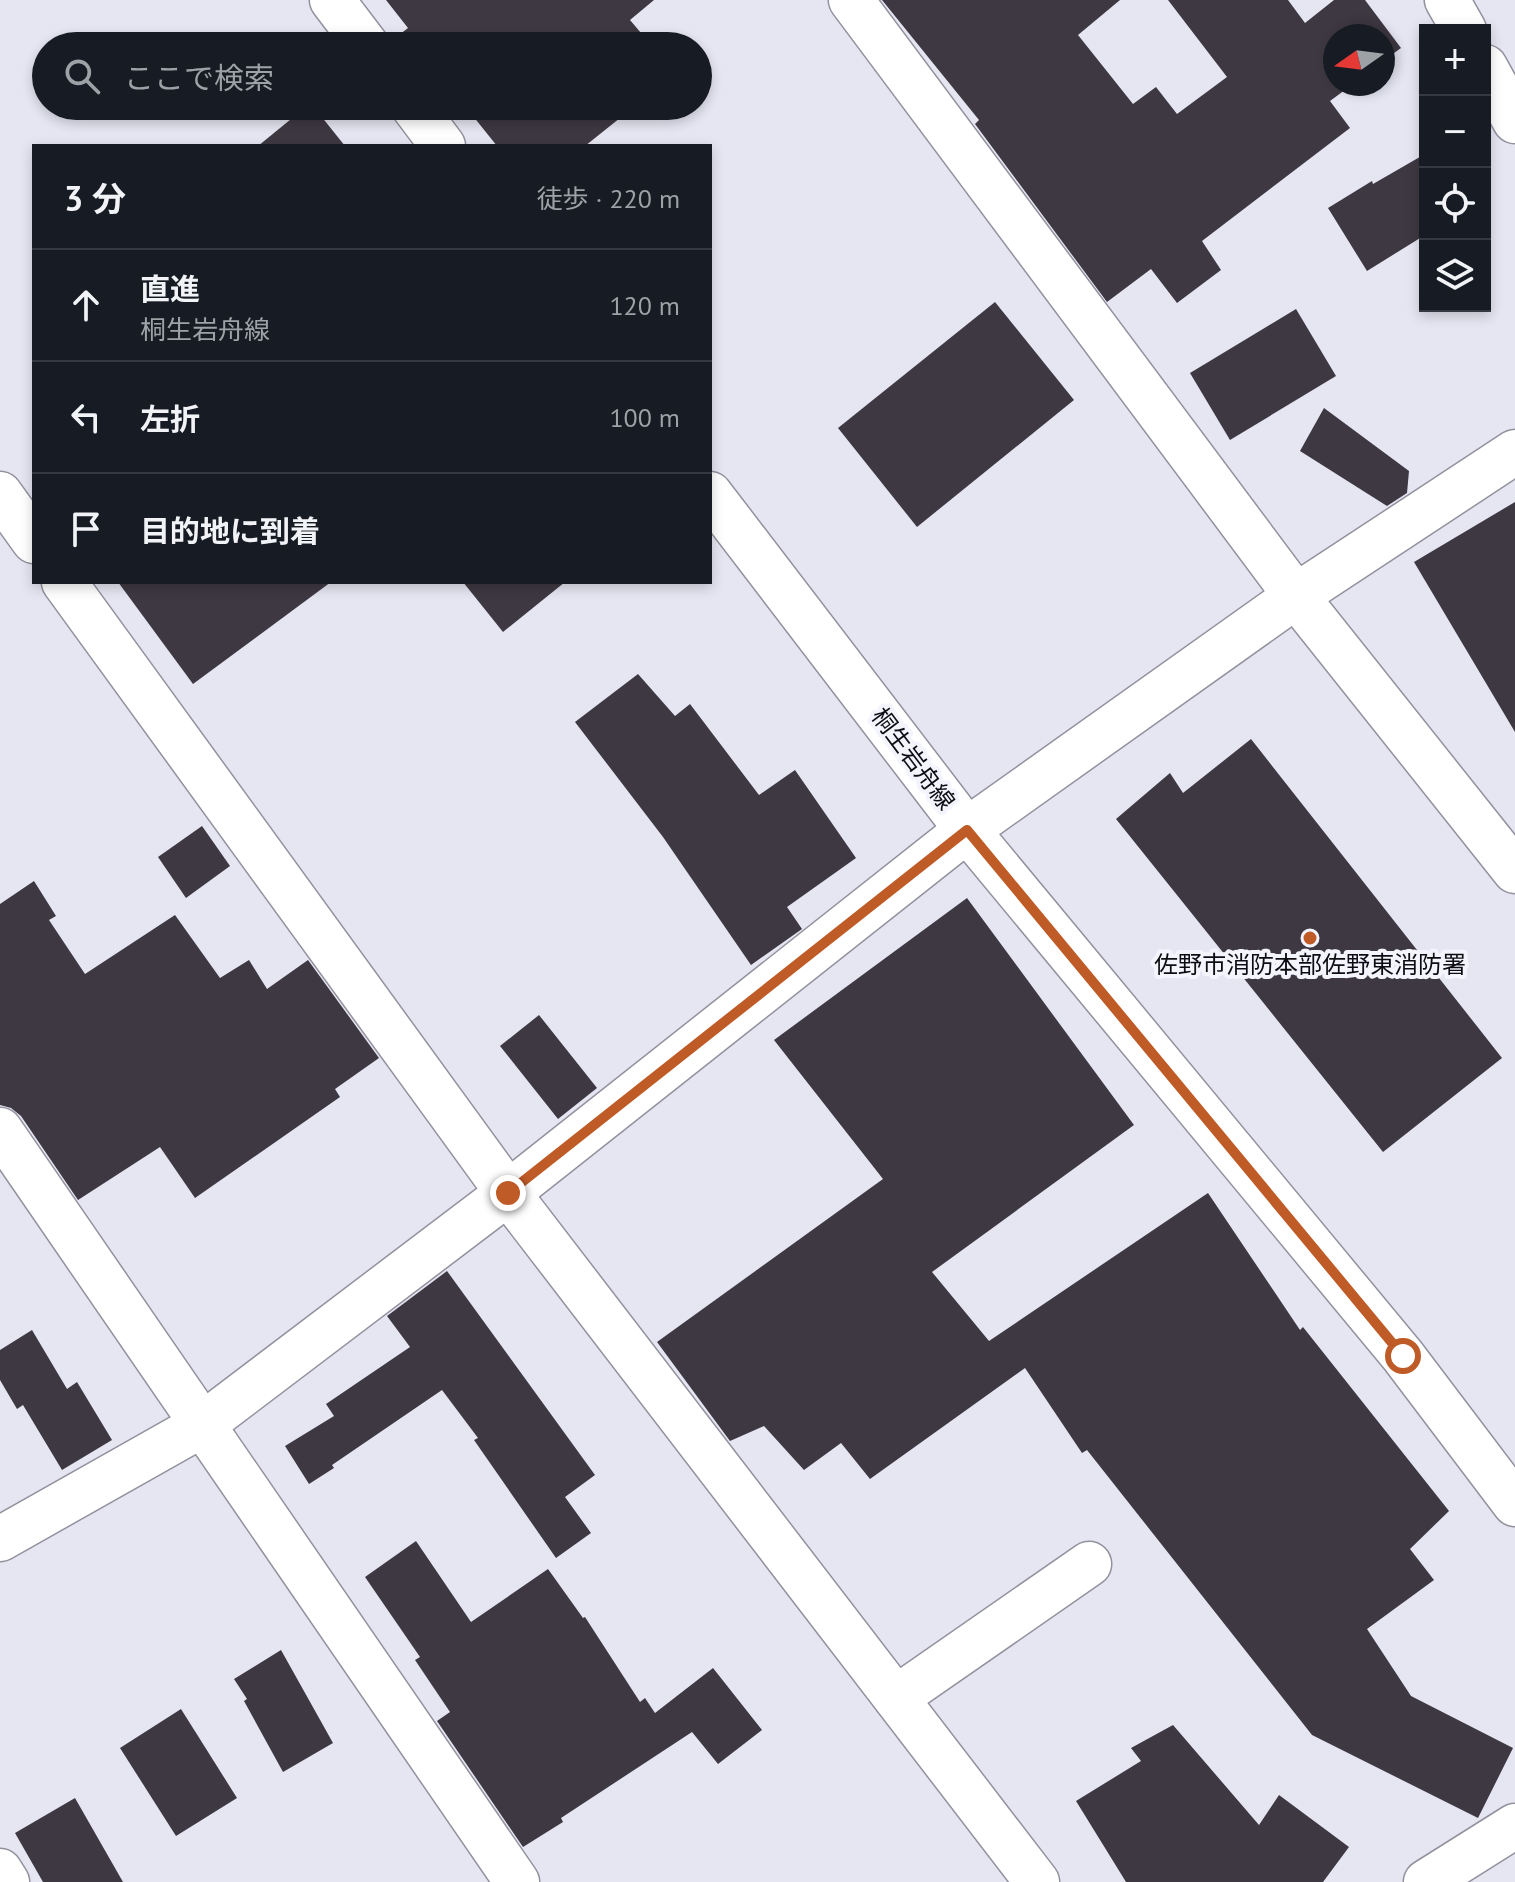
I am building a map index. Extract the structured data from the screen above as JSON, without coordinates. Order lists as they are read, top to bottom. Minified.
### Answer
{"streets":{"street":["桐生岩舟線"]},"places":["佐野市消防本部佐野東消防署"],"north":"left","page":{"map_buttons":["+","−"],"search":"ここで検索","heading":["3 分","徒歩 · 220 m"],"list":[["直進","桐生岩舟線","120 m"],["左折","100 m"],"目的地に到着"]}}
